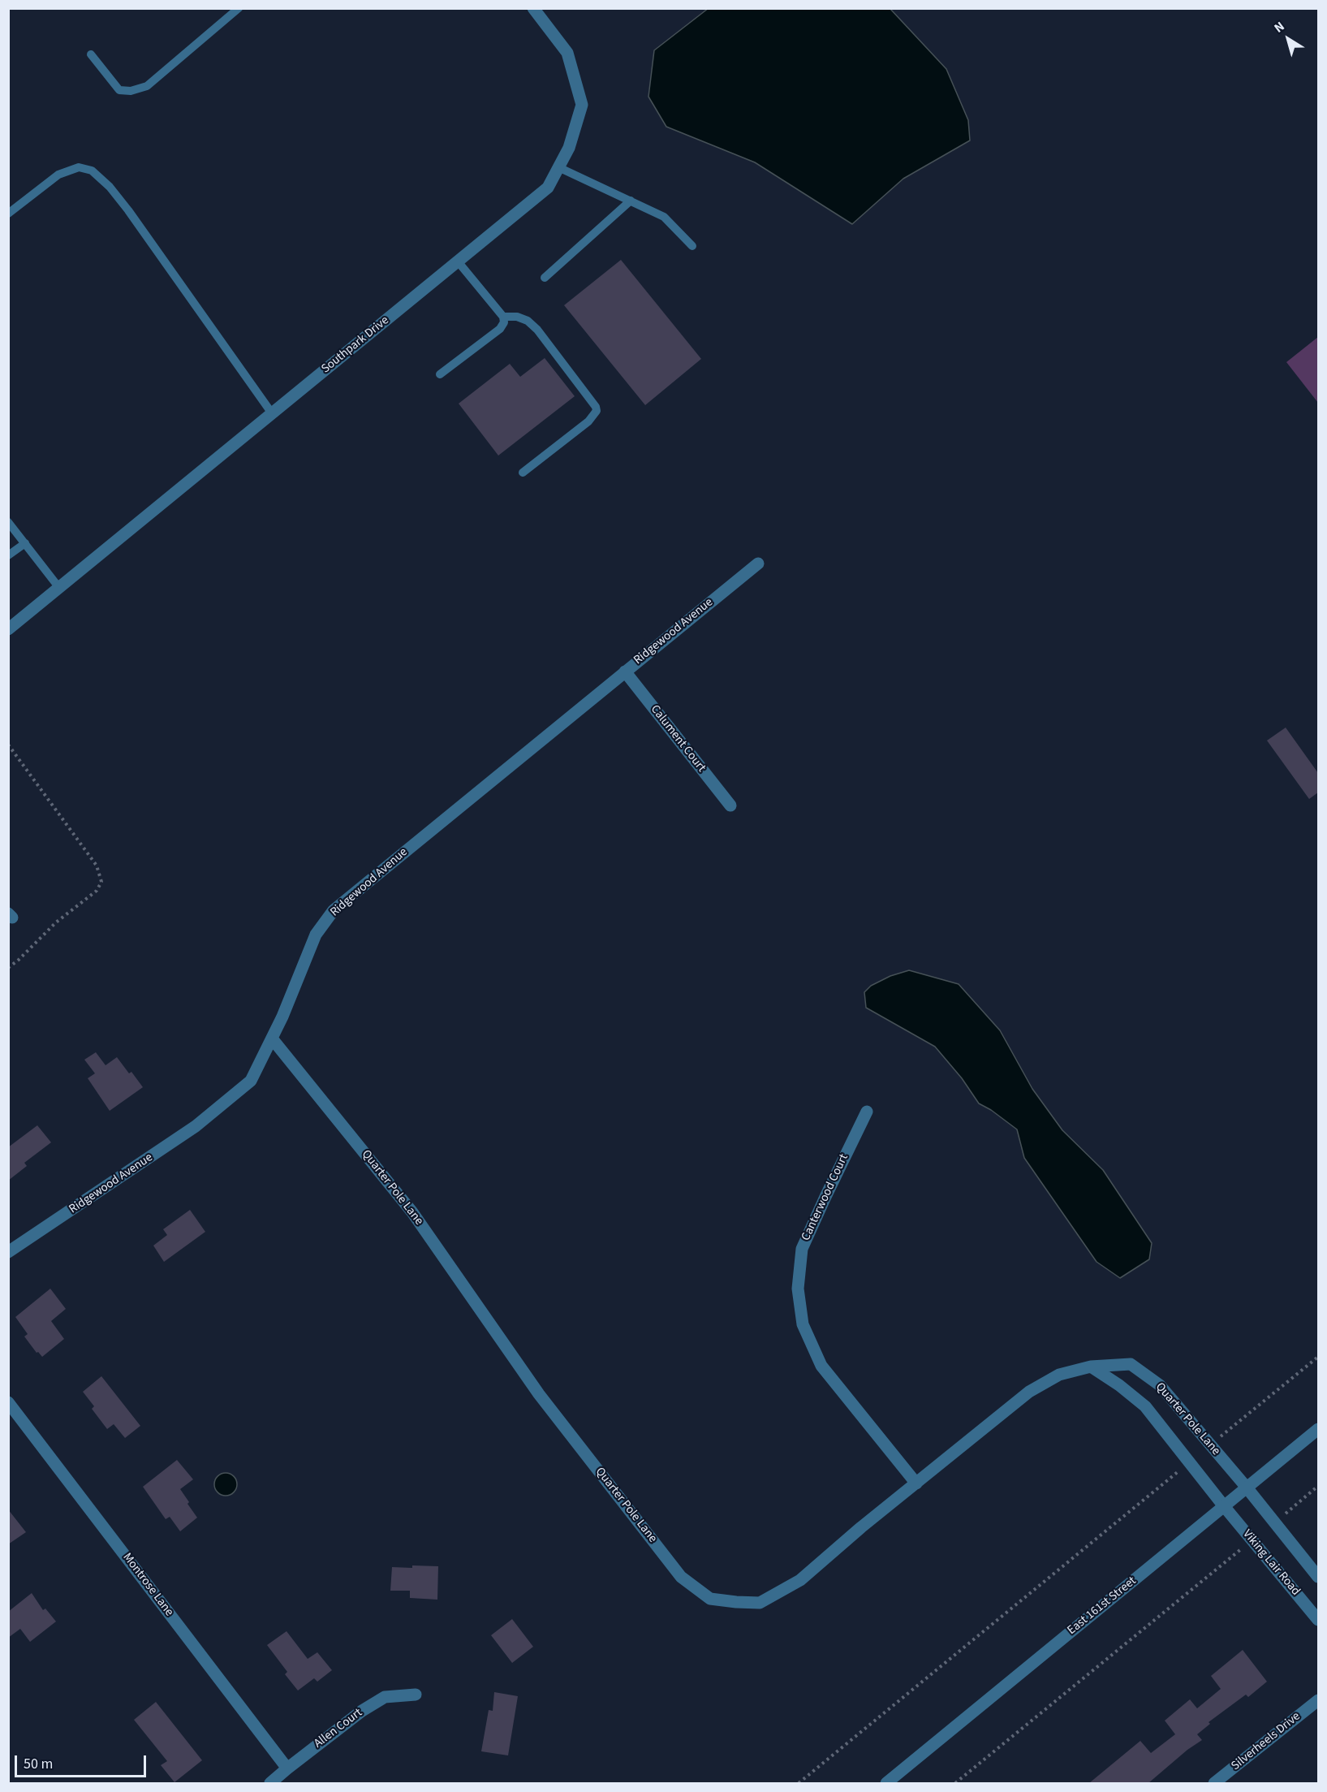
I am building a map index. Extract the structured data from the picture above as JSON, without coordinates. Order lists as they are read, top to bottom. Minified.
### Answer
{"streets":{"street":["Southpark Drive","Ridgewood Avenue","Calument Court","Quarter Pole Lane","Canterwood Court","Viking Lair Road","Montrose Lane","East 161st Street","Allen Court","Silverheels Drive"]},"crossings":[["Ridgewood Avenue","Calument Court"],["Ridgewood Avenue","Quarter Pole Lane"],["Quarter Pole Lane","Canterwood Court"],["Quarter Pole Lane","Viking Lair Road"],["Quarter Pole Lane","East 161st Street"],["Viking Lair Road","East 161st Street"],["Montrose Lane","Allen Court"]],"scale_bar":"50 m","north":"top left"}
